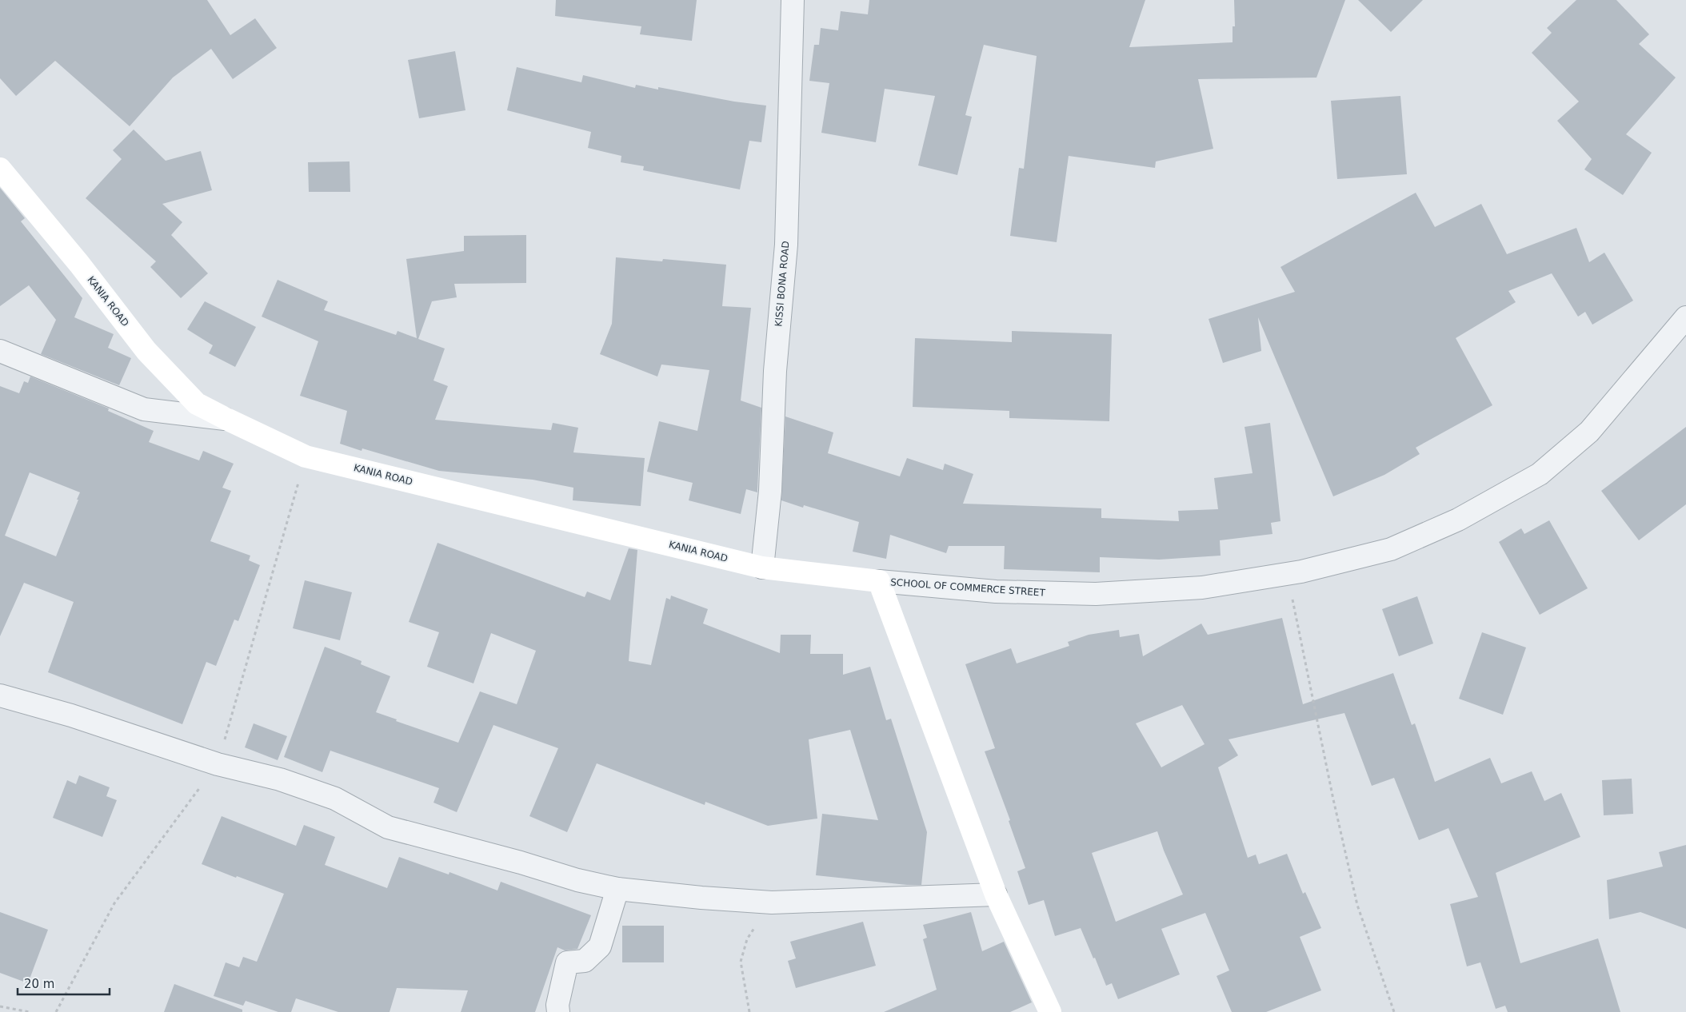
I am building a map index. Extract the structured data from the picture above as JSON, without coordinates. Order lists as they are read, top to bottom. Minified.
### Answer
{"streets":{"main road":["KANIA ROAD"],"street":["KISSI BONA ROAD","SCHOOL OF COMMERCE STREET"]},"crossings":[["KISSI BONA ROAD","KANIA ROAD"],["KANIA ROAD","SCHOOL OF COMMERCE STREET"]],"scale_bar":"20 m"}
